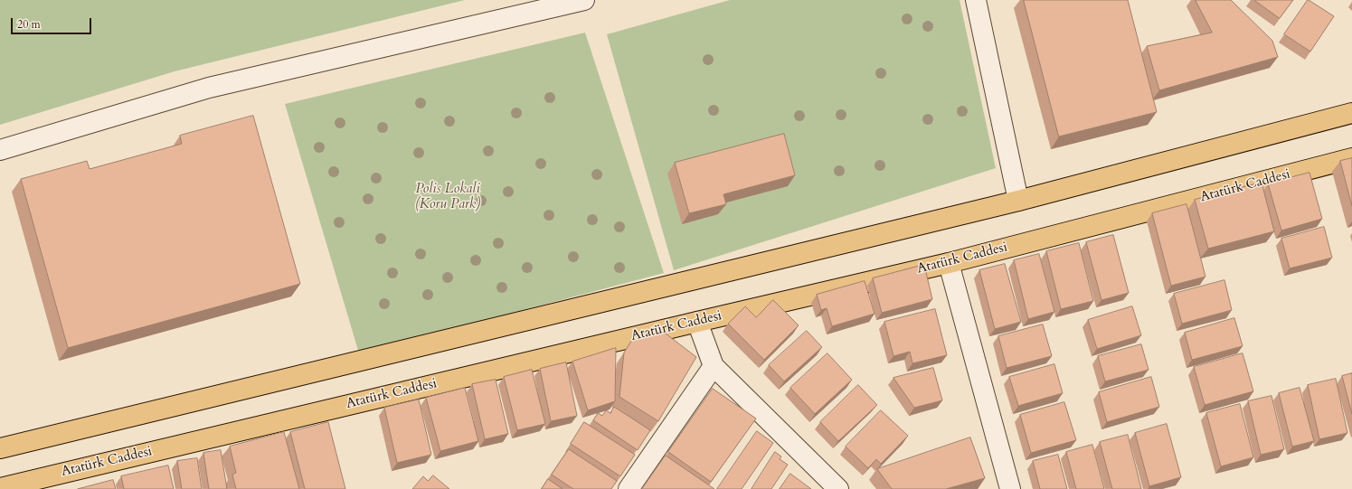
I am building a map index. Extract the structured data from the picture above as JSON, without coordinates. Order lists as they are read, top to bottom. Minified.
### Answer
{"streets":{"main road":["Atatürk Caddesi"]},"parks":["Polis Lokali (Koru Park)"],"scale_bar":"20 m"}
